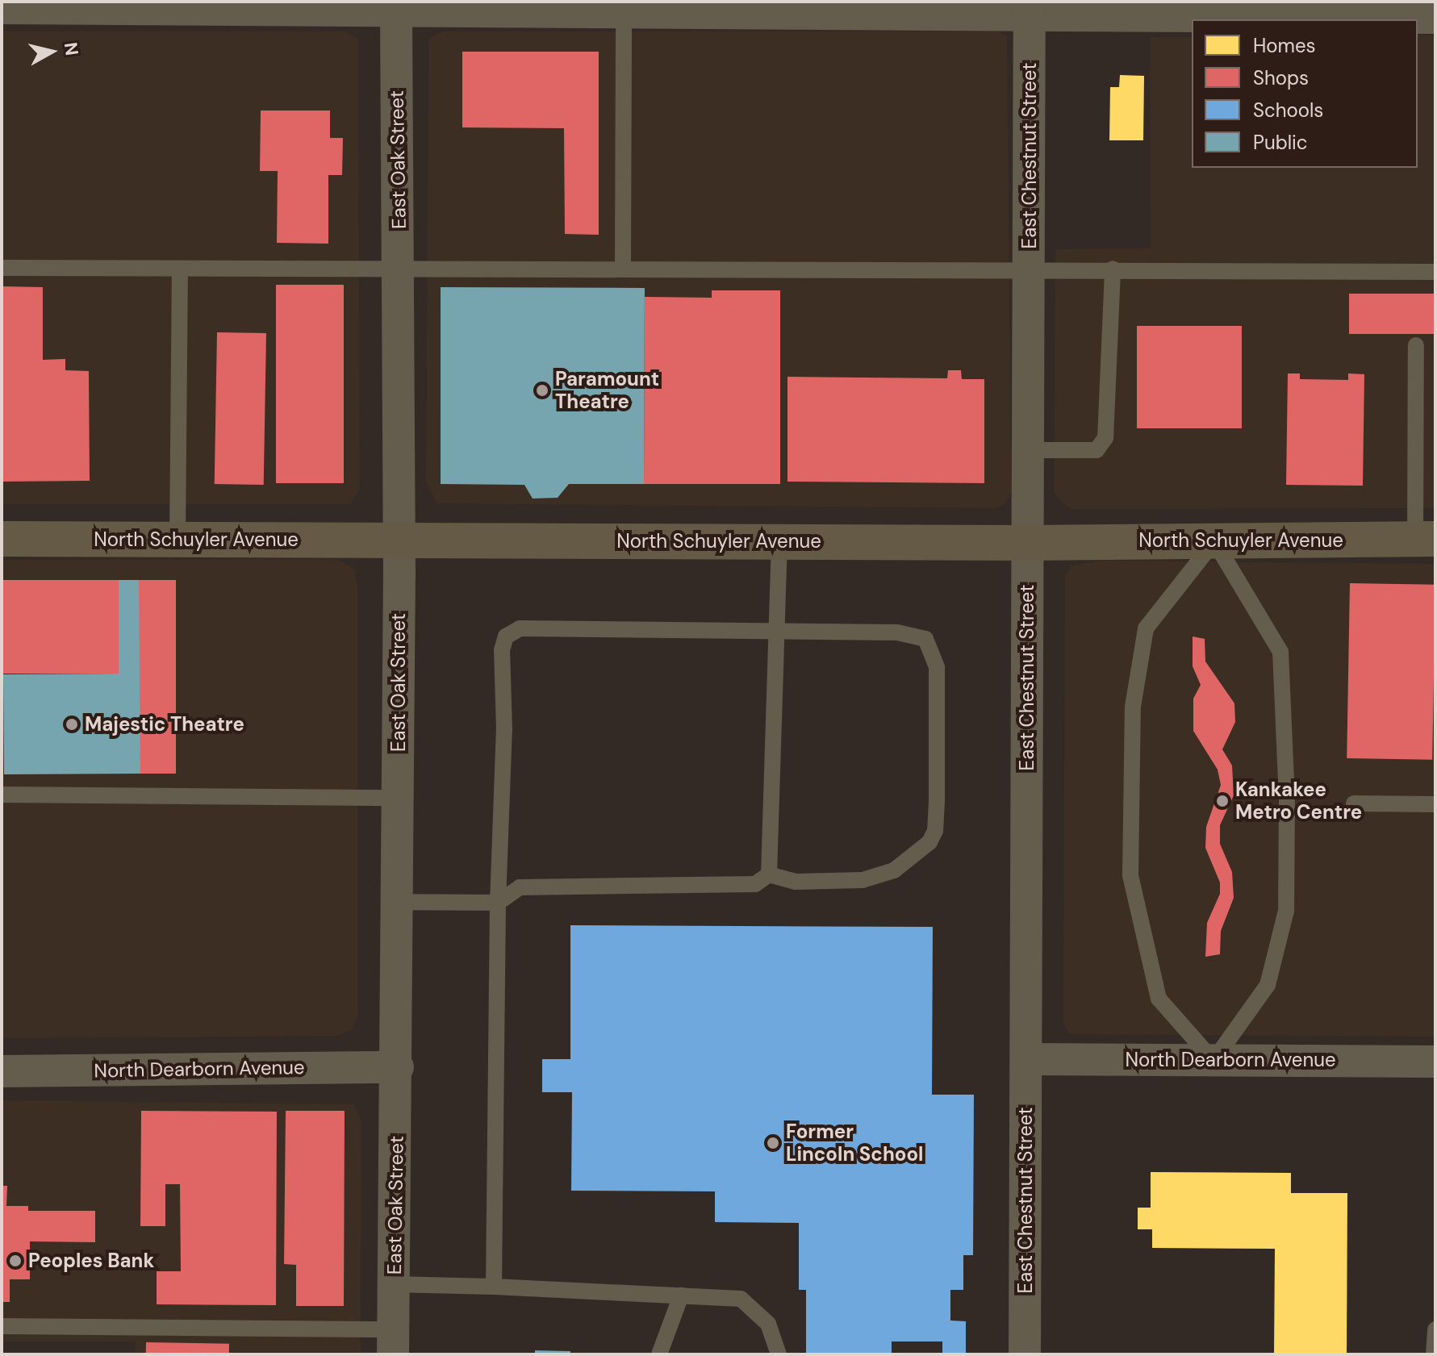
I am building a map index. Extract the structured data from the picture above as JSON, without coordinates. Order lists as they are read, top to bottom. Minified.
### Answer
{"streets":{"street":["East Chestnut Street","East Oak Street","North Schuyler Avenue","North Dearborn Avenue"]},"crossings":[["East Chestnut Street","North Schuyler Avenue"],["East Chestnut Street","North Dearborn Avenue"],["East Oak Street","North Schuyler Avenue"],["East Oak Street","North Dearborn Avenue"]],"places":["Paramount Theatre","Majestic Theatre","Kankakee Metro Centre","Former Lincoln School","Peoples Bank"],"legend":["Homes","Shops","Schools","Public"],"north":"right"}
